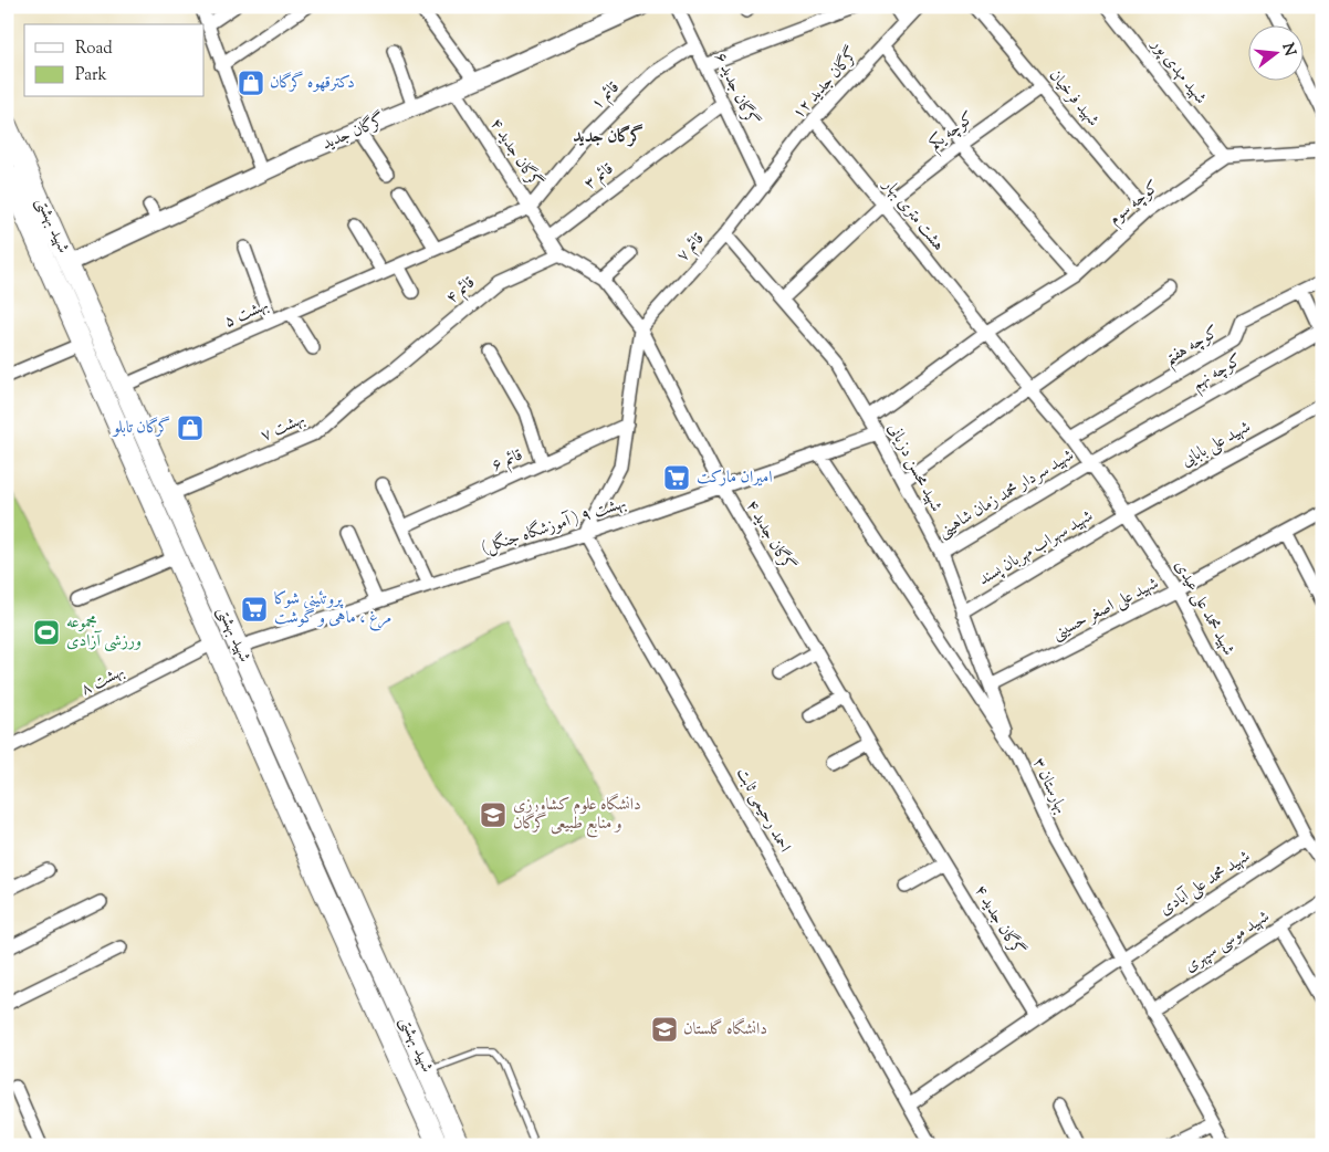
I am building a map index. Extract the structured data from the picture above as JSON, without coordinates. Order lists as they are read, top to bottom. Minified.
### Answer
{"streets":{"main road":["گرگان جدید","شهید بهشتی"],"street":["شهید مهدی پور","گرگان جدید ۱۲","گرگان جدید ۶","۱ قائم","شهید فرخیان","کوچه یکم","گرگان جدید ۴","۳ قائم","کوچه سوم","هشت متری بهار","۷ قائم","قائم ۴","بهشت ۵","کوچه هفتم","کوچه نهم","بهشت ۷","شهید علی بابایی","قائم ۶","شهید محسن دزیانی","شهید سردار محمد زمان شاهینی","بهشت ۹ ( آموزشگاه جنگل)","شهید سهراب مهربان پسند","شهید محمد علی عیدی","شهید علی اصغر حسینی","۸ بهشت","بهارستان ۳","احمد رحیمی ثابت","شهید محمد علی آبادی","شهید موسی سپهری"]},"crossings":[["شهید مهدی پور","کوچه سوم"],["گرگان جدید ۱۲","گرگان جدید ۶"],["گرگان جدید ۱۲","هشت متری بهار"],["گرگان جدید ۱۲","۷ قائم"],["گرگان جدید ۶","۱ قائم"],["گرگان جدید ۶","۳ قائم"],["گرگان جدید ۶","۷ قائم"],["۱ قائم","گرگان جدید ۴"],["۱ قائم","بهشت ۵"],["شهید فرخیان","کوچه یکم"],["شهید فرخیان","کوچه سوم"],["کوچه یکم","هشت متری بهار"],["کوچه یکم","شهید محسن دزیانی"],["گرگان جدید","گرگان جدید ۴"],["گرگان جدید","شهید بهشتی"],["گرگان جدید ۴","۳ قائم"],["گرگان جدید ۴","۷ قائم"],["گرگان جدید ۴","قائم ۴"],["گرگان جدید ۴","بهشت ۵"],["گرگان جدید ۴","بهشت ۹ ( آموزشگاه جنگل)"],["گرگان جدید ۴","شهید محمد علی آبادی"],["کوچه سوم","هشت متری بهار"],["کوچه سوم","شهید محسن دزیانی"],["هشت متری بهار","شهید محمد علی عیدی"],["شهید بهشتی","بهشت ۵"],["شهید بهشتی","بهشت ۷"],["شهید بهشتی","بهشت ۹ ( آموزشگاه جنگل)"],["شهید بهشتی","۸ بهشت"],["۷ قائم","شهید محسن دزیانی"],["قائم ۴","بهشت ۷"],["کوچه هفتم","کوچه نهم"],["کوچه هفتم","شهید محمد علی عیدی"],["کوچه نهم","شهید سردار محمد زمان شاهینی"],["کوچه نهم","شهید محمد علی عیدی"],["شهید علی بابایی","شهید سهراب مهربان پسند"],["شهید علی بابایی","شهید محمد علی عیدی"],["شهید محسن دزیانی","شهید سردار محمد زمان شاهینی"],["شهید محسن دزیانی","بهشت ۹ ( آموزشگاه جنگل)"],["شهید محسن دزیانی","شهید سهراب مهربان پسند"],["شهید محسن دزیانی","شهید علی اصغر حسینی"],["شهید محسن دزیانی","بهارستان ۳"],["شهید سردار محمد زمان شاهینی","شهید محمد علی عیدی"],["بهشت ۹ ( آموزشگاه جنگل)","بهارستان ۳"],["بهشت ۹ ( آموزشگاه جنگل)","احمد رحیمی ثابت"],["شهید سهراب مهربان پسند","شهید محمد علی عیدی"],["شهید محمد علی عیدی","شهید علی اصغر حسینی"],["شهید محمد علی عیدی","شهید محمد علی آبادی"],["بهارستان ۳","شهید محمد علی آبادی"],["بهارستان ۳","شهید موسی سپهری"],["احمد رحیمی ثابت","شهید محمد علی آبادی"]],"districts":["گرگان جدید"],"places":{"shop":["دکترقهوه گرگان","گرگان تابلو"],"supermarket":["امیران مارکت","پروتئینی شوکا مرغ‌ ، ماهی و گوشت"],"sports":["مجموعه ورزشی آزادی"],"school or university":["دانشگاه علوم کشاورزی و منابع طبیعی گرگان","دانشگاه گلستان"]},"legend":["Road","Park"],"north":"right"}
